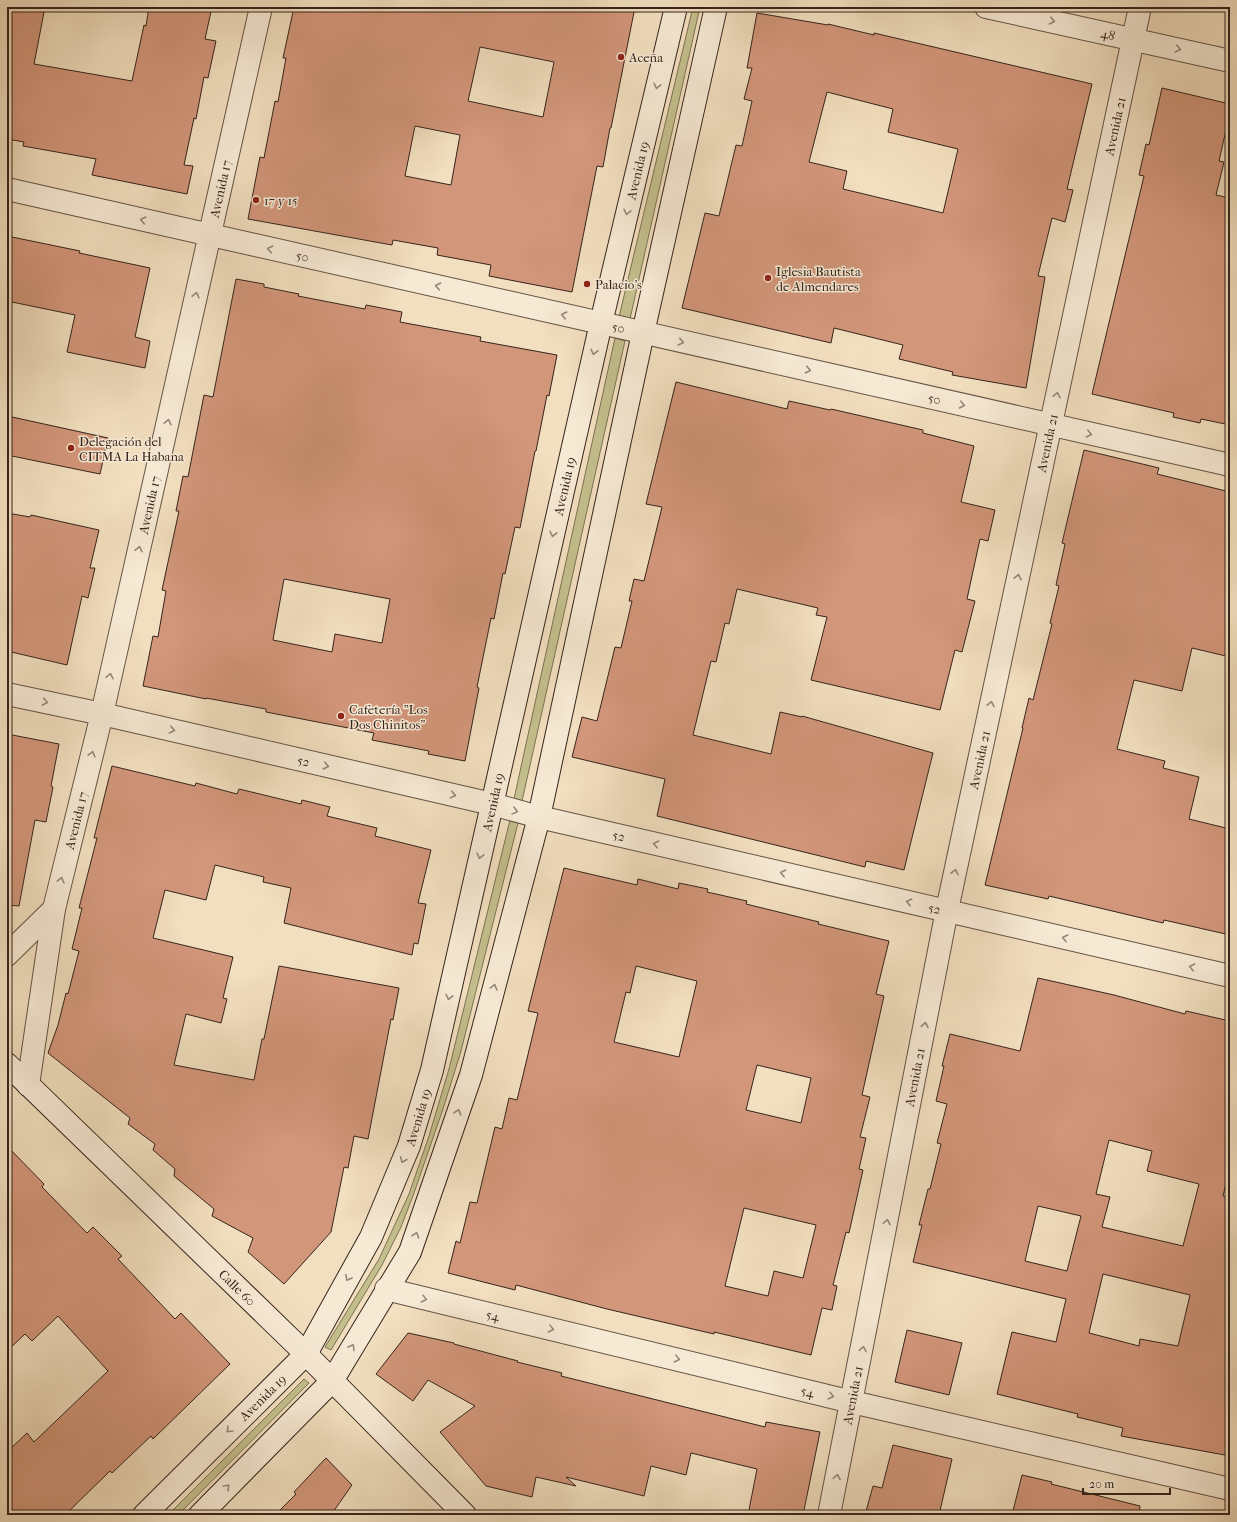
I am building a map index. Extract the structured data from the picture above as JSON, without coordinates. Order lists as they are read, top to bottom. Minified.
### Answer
{"streets":{"street":["48","Avenida 21","Avenida 19","Avenida 17","50","52","Calle 60","54"]},"crossings":[["48","Avenida 21"],["Avenida 21","50"],["Avenida 21","52"],["Avenida 21","54"],["Avenida 19","50"],["Avenida 19","52"],["Avenida 19","Calle 60"],["Avenida 17","50"],["Avenida 17","52"],["Avenida 17","Calle 60"]],"one_way":["48","Avenida 21","Avenida 17","54"],"places":["Aceña","17 y 15","Iglesia Bautista de Almendares","Palacio’s","Delegación del CITMA La Habana","Cafetería \"Los Dos Chinitos\""],"scale_bar":"20 m"}
